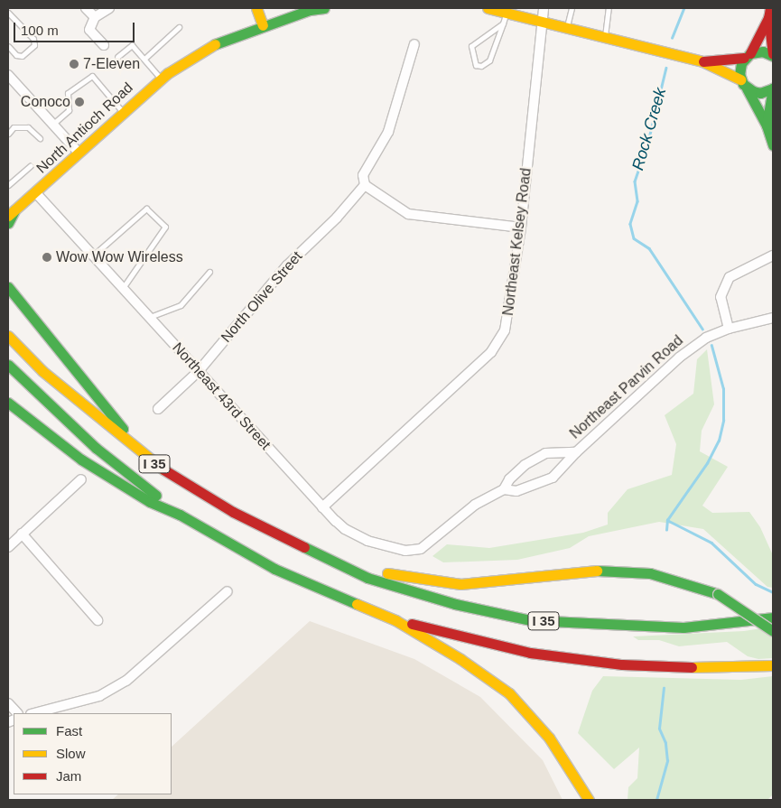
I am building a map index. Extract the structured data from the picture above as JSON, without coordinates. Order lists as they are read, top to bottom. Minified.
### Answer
{"streets":{"main road":["North Antioch Road","I 35"],"street":["Northeast Kelsey Road","North Olive Street","Northeast Parvin Road","Northeast 43rd Street"]},"crossings":[["North Antioch Road","Northeast 43rd Street"],["Northeast Kelsey Road","Northeast 43rd Street"],["North Olive Street","Northeast 43rd Street"],["Northeast Parvin Road","Northeast 43rd Street"]],"water":["Rock Creek"],"places":["7-Eleven","Conoco","Wow Wow Wireless"],"legend":["Fast","Slow","Jam"],"scale_bar":"100 m"}
